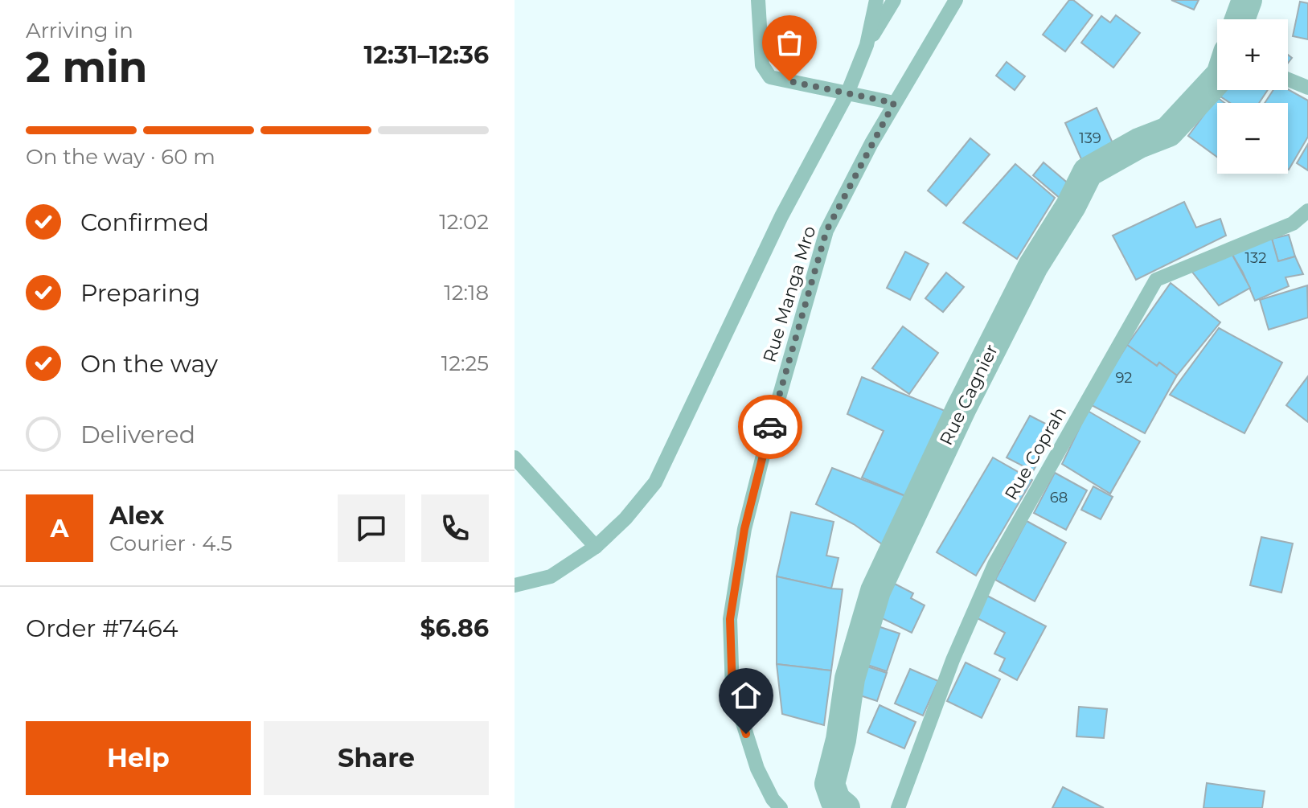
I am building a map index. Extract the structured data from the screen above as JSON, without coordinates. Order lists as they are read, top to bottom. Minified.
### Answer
{"streets":{"street":["Rue Cagnier"],"lane":["Rue Manga Mro","Rue Coprah"]},"house_numbers":["139","132","92","68"],"page":{"heading":["2 min","Arriving in","12:31–12:36"],"panel":["Alex","Courier · 4.5","Order #7464","$6.86"],"map_buttons":["+","−"],"bar":"On the way · 60 m","list":[["Confirmed","12:02"],["Preparing","12:18"],["On the way","12:25"],"Delivered"],"round":"A","buttons":["Help","Share"]}}
